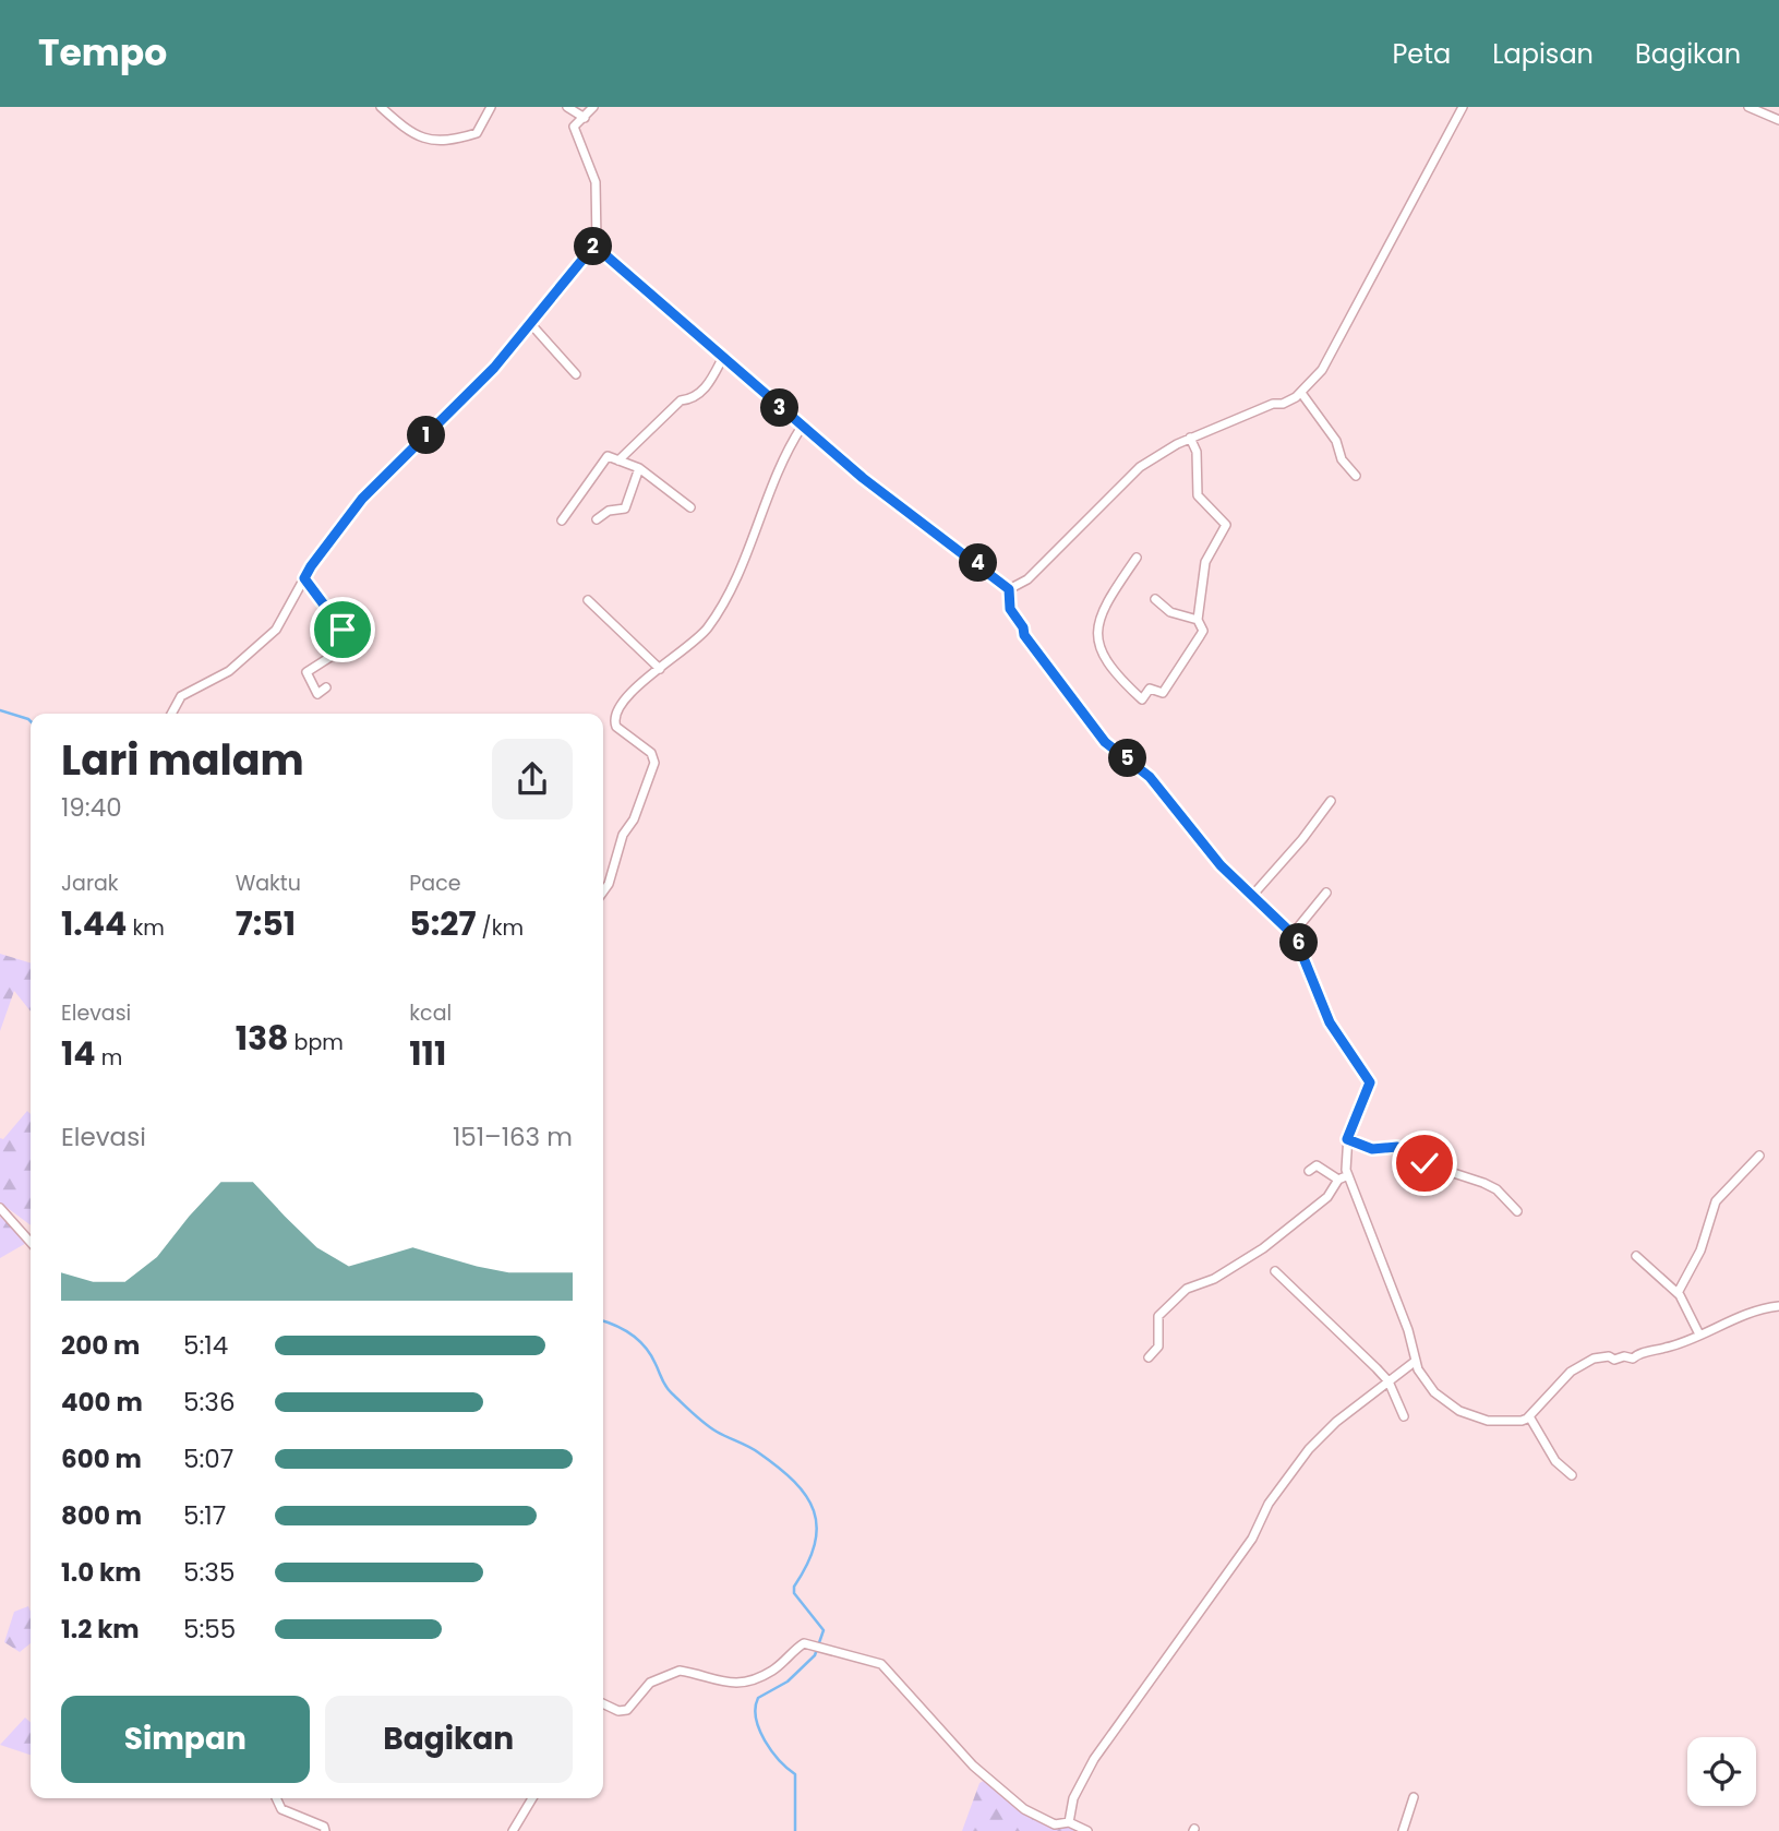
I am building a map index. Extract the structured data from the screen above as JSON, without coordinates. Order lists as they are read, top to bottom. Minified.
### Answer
{"page":{"header":"Tempo","nav":["Peta","Lapisan","Bagikan"],"pins":["2","3","1","4","5","6"],"heading":["Lari malam","19:40"],"stats":[["Jarak","1.44 km"],["Waktu","7:51"],["Pace","5:27 /km"],["Elevasi","14 m"],["138 bpm"],["kcal","111"]],"chart":["Elevasi","151–163 m"],"list":[{"name":"200 m","note":"5:14"},{"name":"400 m","note":"5:36"},{"name":"600 m","note":"5:07"},{"name":"800 m","note":"5:17"},{"name":"1.0 km","note":"5:35"},{"name":"1.2 km","note":"5:55"}],"buttons":["Simpan","Bagikan"]}}
